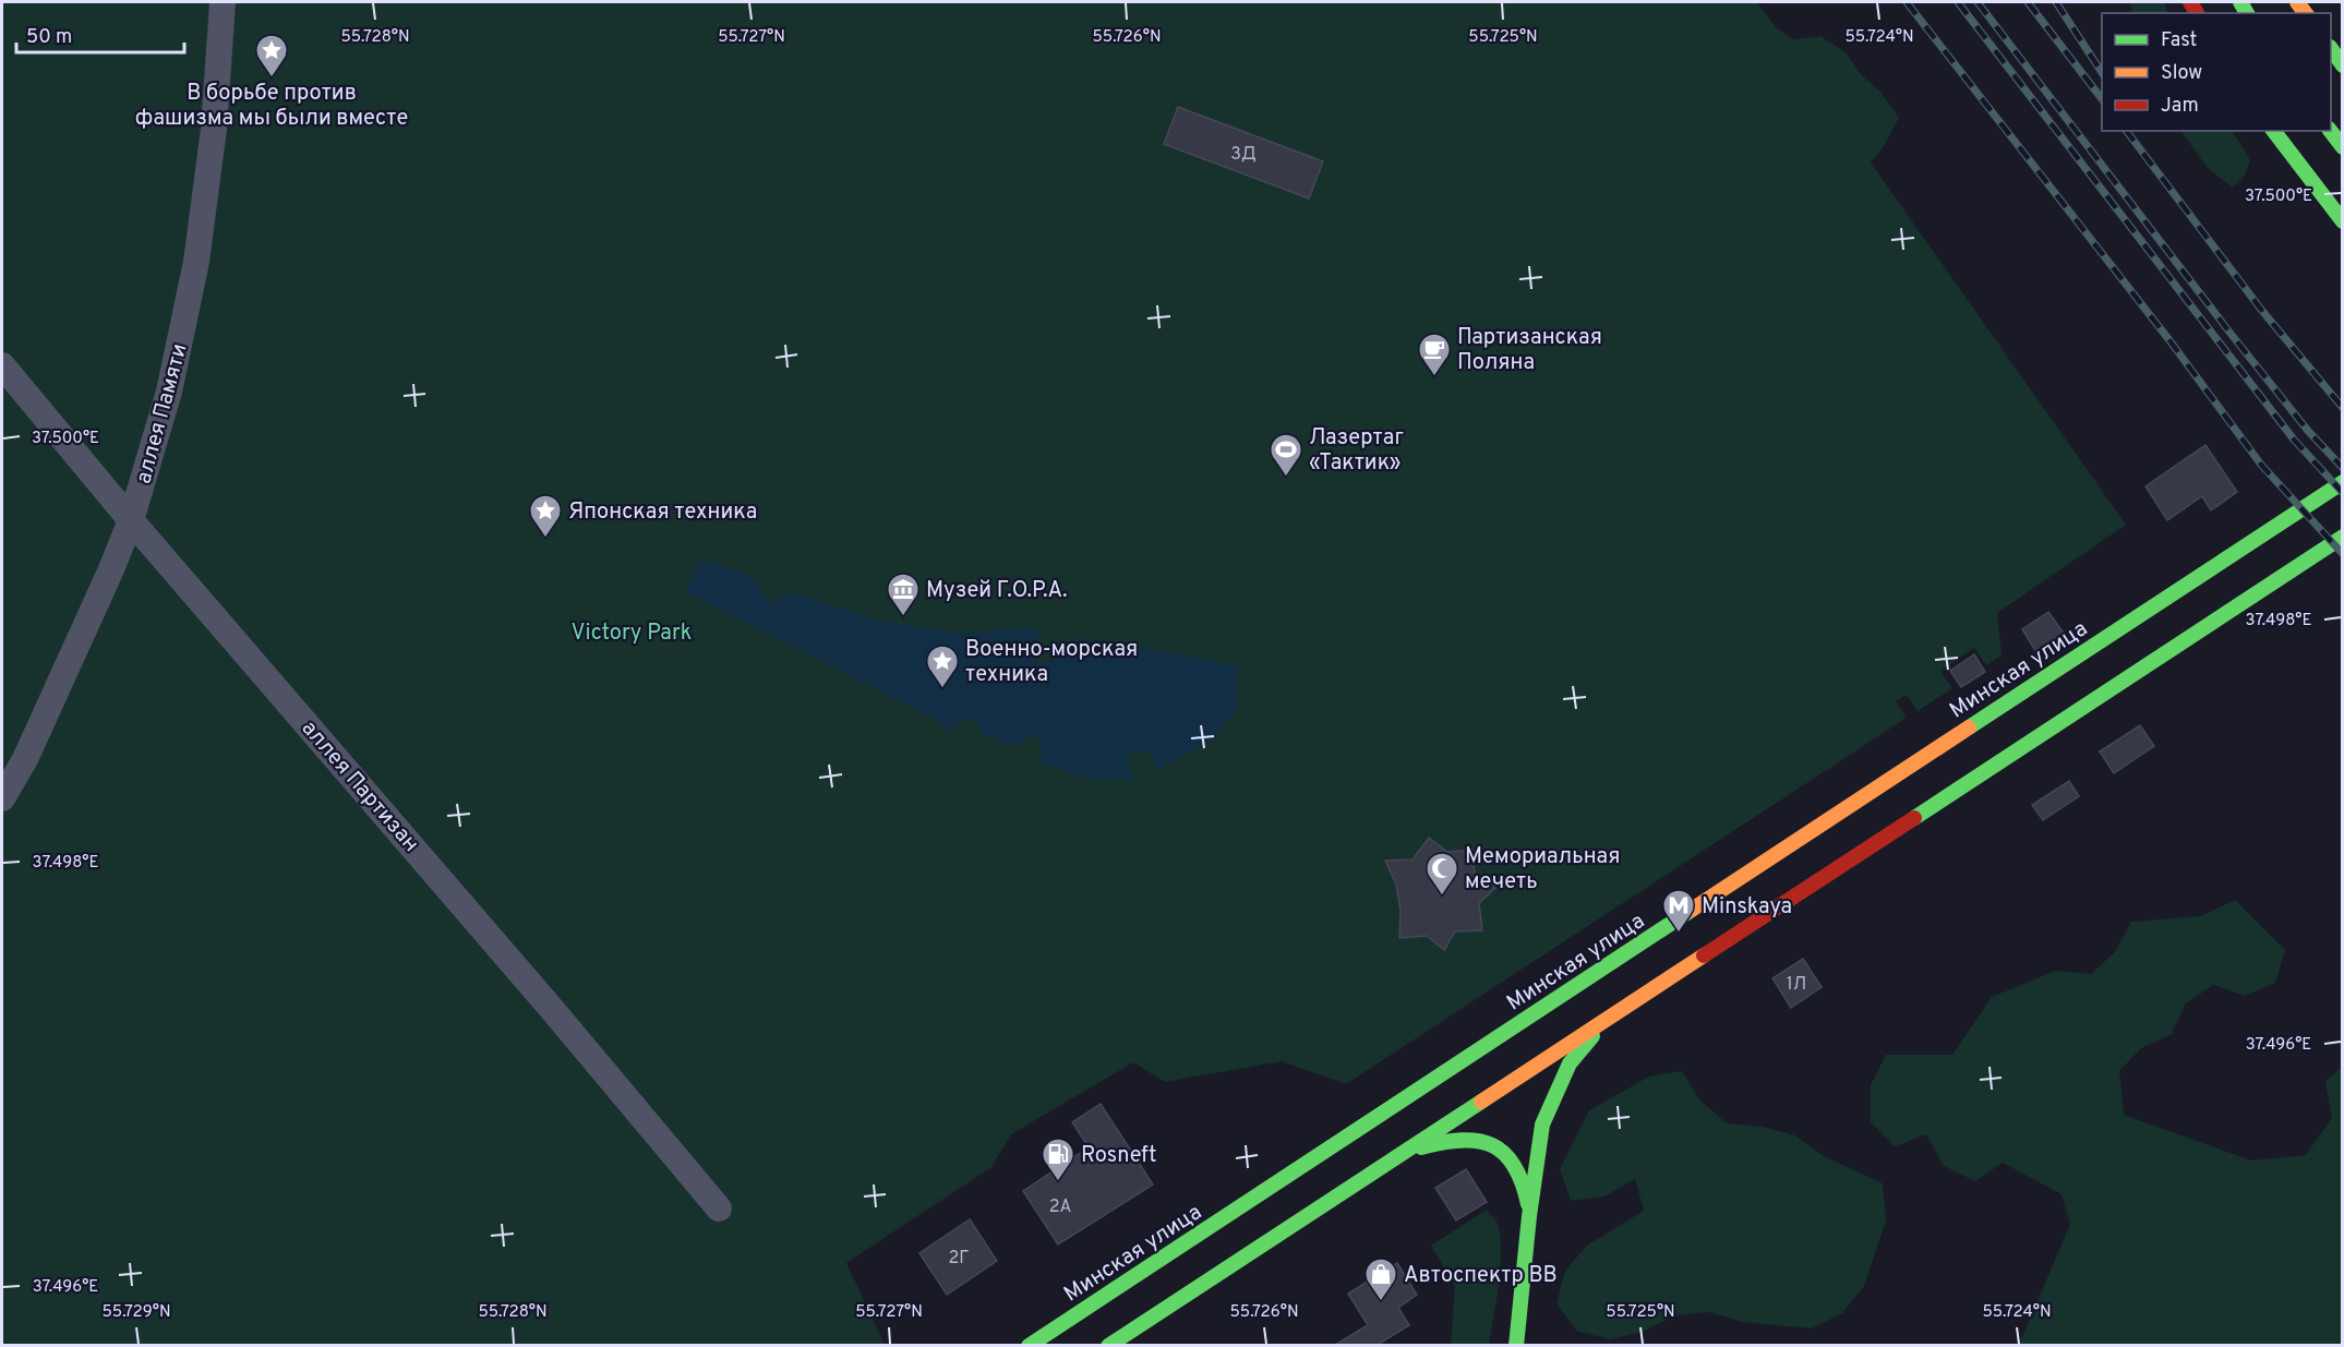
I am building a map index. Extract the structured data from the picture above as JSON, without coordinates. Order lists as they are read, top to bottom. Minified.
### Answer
{"streets":{"main road":["Минская улица"],"street":["аллея Памяти","аллея Партизан"]},"crossings":[["аллея Памяти","аллея Партизан"]],"parks":["Victory Park"],"places":{"place":["В борьбе против фашизма мы были вместе","Японская техника","Военно-морская техника"],"cafe":["Партизанская Поляна"],"sports":["Лазертаг «Тактик»"],"museum":["Музей Г.О.Р.А."],"mosque":["Мемориальная мечеть"],"metro station":["Minskaya"],"fuel station":["Rosneft"],"shop":["Автоспектр ВВ"]},"house_numbers":["3Д","1Л","2А","2Г"],"legend":["Fast","Slow","Jam"],"scale_bar":"50 m","coordinates":["55.728°N","55.727°N","55.726°N","55.725°N","55.724°N","37.500°E","37.498°E","37.496°E","55.729°N"]}
